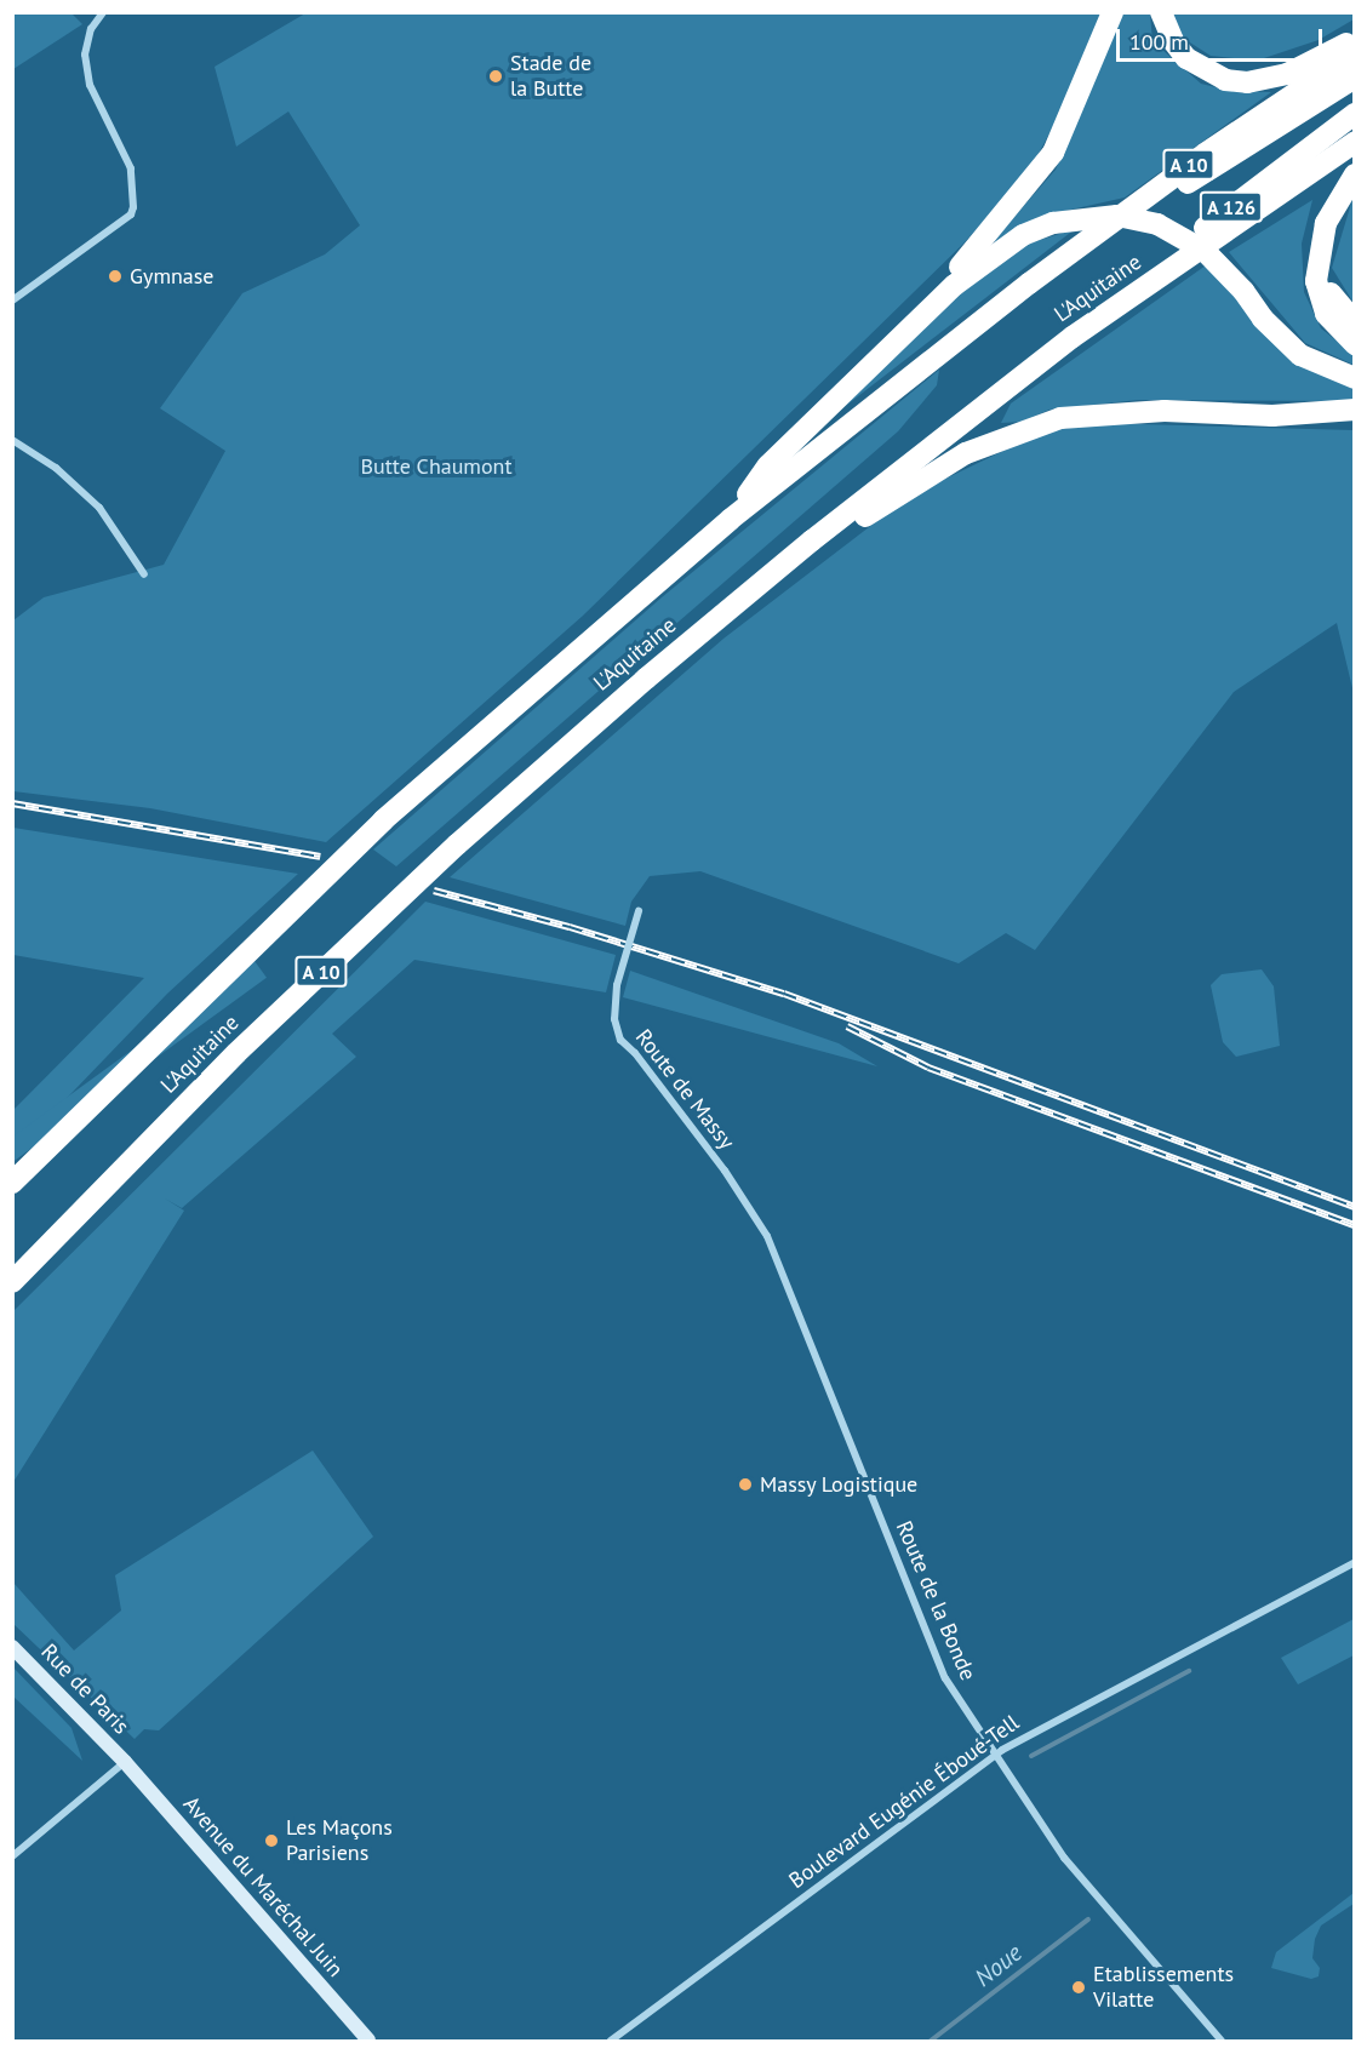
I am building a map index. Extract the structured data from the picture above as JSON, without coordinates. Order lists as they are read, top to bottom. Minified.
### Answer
{"streets":{"highway":["A 10","A 126","L'Aquitaine"],"street":["Route de Massy","Route de la Bonde","Rue de Paris","Boulevard Eugénie Éboué-Tell","Avenue du Maréchal Juin"]},"crossings":[["A 126","L'Aquitaine"],["Route de Massy","Route de la Bonde"],["Route de la Bonde","Boulevard Eugénie Éboué-Tell"],["Rue de Paris","Avenue du Maréchal Juin"]],"water":["Noue"],"parks":["Butte Chaumont"],"places":["Stade de la Butte","Gymnase","Massy Logistique","Les Maçons Parisiens","Etablissements Vilatte"],"scale_bar":"100 m"}
